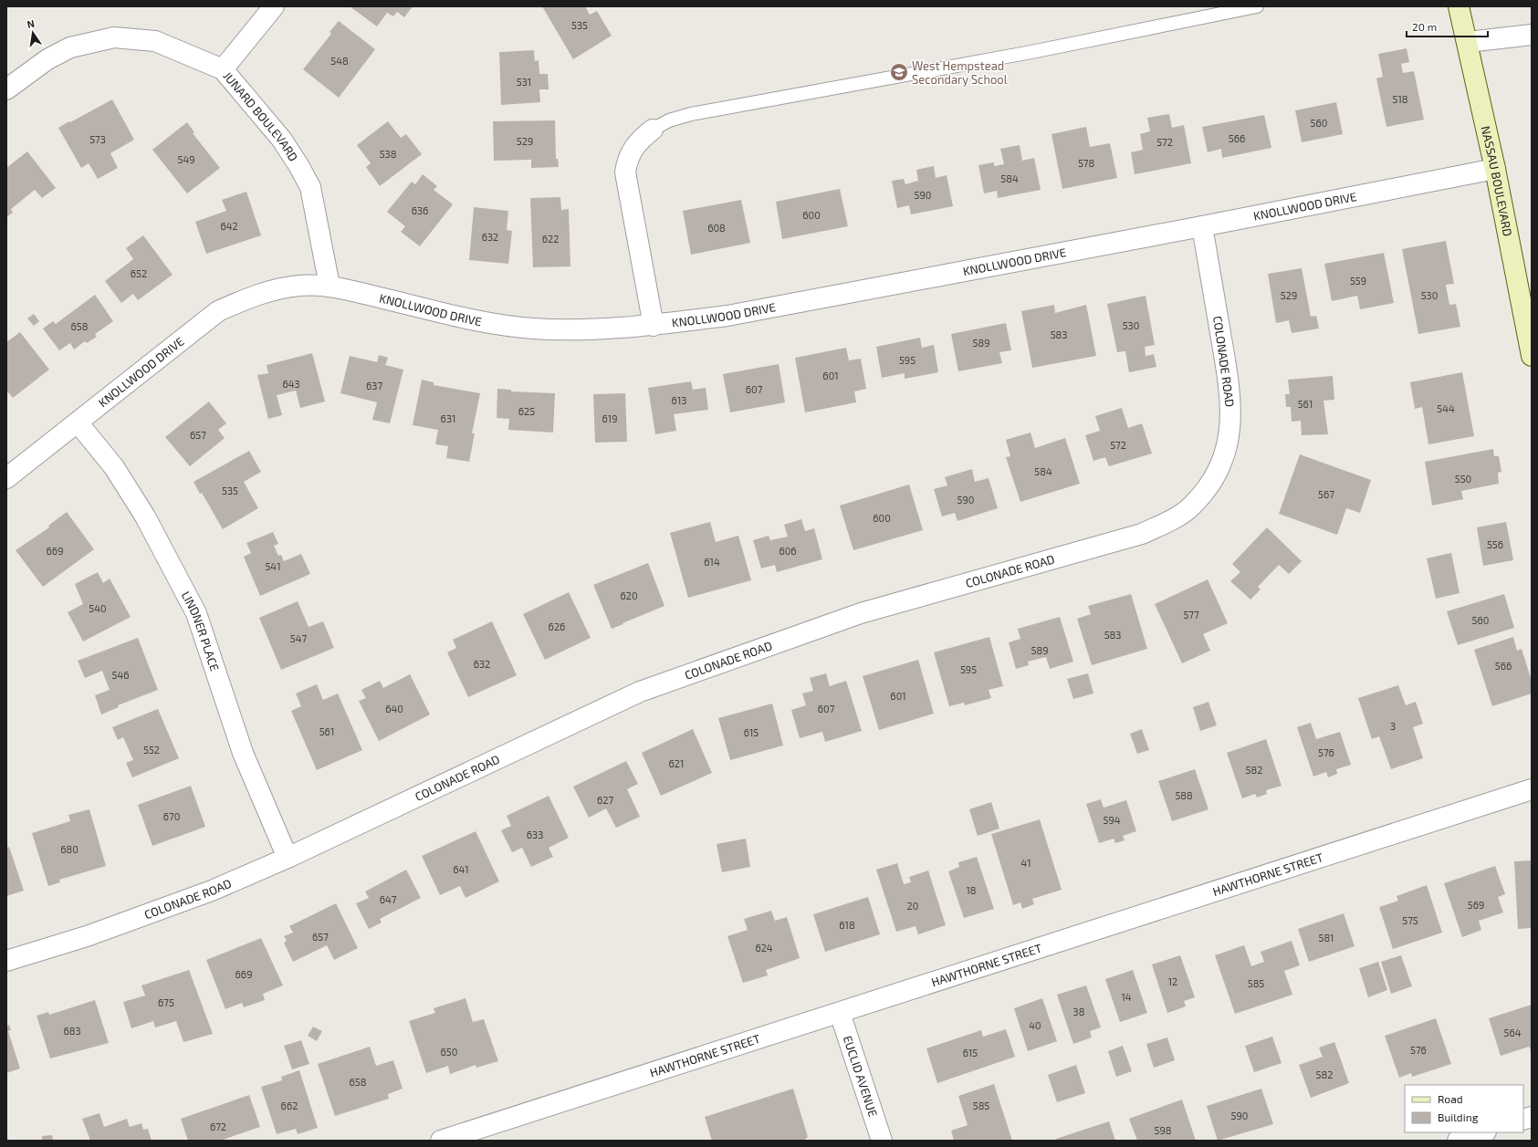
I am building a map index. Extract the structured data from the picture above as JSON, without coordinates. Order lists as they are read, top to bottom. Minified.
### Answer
{"streets":{"main road":["NASSAU BOULEVARD"],"street":["JUNARD BOULEVARD","KNOLLWOOD DRIVE","COLONADE ROAD","LINDNER PLACE","HAWTHORNE STREET","EUCLID AVENUE"]},"crossings":[["JUNARD BOULEVARD","KNOLLWOOD DRIVE"],["NASSAU BOULEVARD","KNOLLWOOD DRIVE"],["KNOLLWOOD DRIVE","COLONADE ROAD"],["KNOLLWOOD DRIVE","LINDNER PLACE"],["COLONADE ROAD","LINDNER PLACE"],["HAWTHORNE STREET","EUCLID AVENUE"]],"places":{"school or university":["West Hempstead Secondary School"]},"house_numbers":["535","548","531","518","560","566","573","529","572","538","549","578","584","590","636","600","642","608","632","622","652","559","529","530","530","658","583","589","595","601","643","637","607","613","561","544","625","631","619","657","572","584","550","535","567","590","600","556","669","606","614","541","620","540","577","560","626","583","547","589","632","566","595","546","601","640","607","3","561","615","552","576","621","582","588","627","670","594","633","680","41","641","18","647","569","20","575","618","657","581","624","669","12","585","14","675","38","40","683","564","576","650","615","582","658","662","585","590","672","598"],"legend":["Road","Building"],"scale_bar":"20 m","north":"top"}
